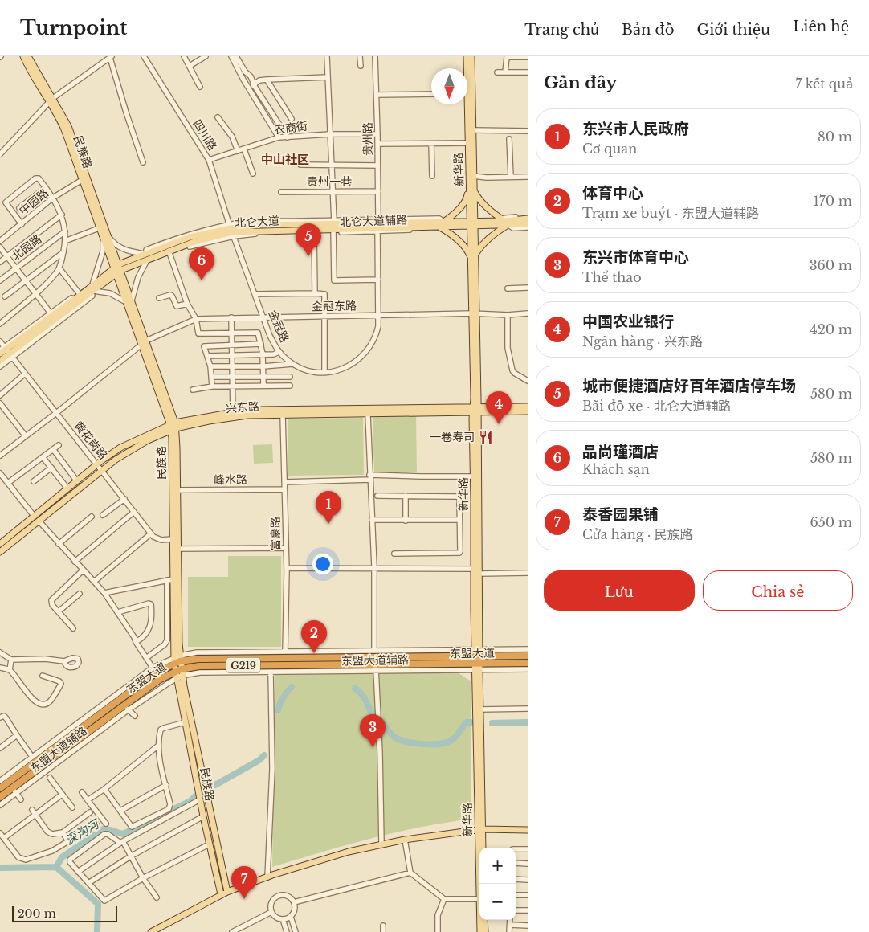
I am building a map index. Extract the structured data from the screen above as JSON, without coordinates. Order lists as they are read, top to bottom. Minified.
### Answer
{"streets":{"highway":["东盟大道","G219"],"main road":["民族路","新华路","北仑大道","兴东路"],"street":["农商街","四川路","贵州路","贵州一巷","中园路","北仑大道辅路","北园路","金冠东路","金冠路","黄花岗路","峰水路","富豪路","东盟大道辅路"]},"crossings":[["农商街","四川路"],["农商街","贵州路"],["四川路","北仑大道"],["四川路","金冠路"],["贵州路","贵州一巷"],["贵州路","北仑大道辅路"],["贵州路","北仑大道"],["贵州路","金冠路"],["民族路","中园路"],["民族路","北仑大道"],["民族路","金冠东路"],["民族路","兴东路"],["民族路","峰水路"],["民族路","东盟大道"],["民族路","东盟大道辅路"],["新华路","北仑大道"],["新华路","金冠东路"],["新华路","兴东路"],["新华路","东盟大道"],["新华路","东盟大道辅路"],["北仑大道辅路","北仑大道"],["北仑大道辅路","金冠路"],["北仑大道","金冠路"],["北仑大道","黄花岗路"],["金冠东路","金冠路"],["金冠东路","黄花岗路"],["兴东路","黄花岗路"],["兴东路","富豪路"],["峰水路","富豪路"],["富豪路","东盟大道辅路"],["东盟大道","东盟大道辅路"]],"districts":["中山社区"],"water":["深沟河"],"places":{"restaurant":["一卷寿司"]},"scale_bar":"200 m","north":"bottom","page":{"header":"Turnpoint","nav":["Trang chủ","Bản đồ","Giới thiệu","Liên hệ"],"heading":["Gần đây","7 kết quả"],"list":[{"mark":"1","name":"东兴市人民政府","note":"Cơ quan","value":"80 m"},{"mark":"2","name":"体育中心","note":"Trạm xe buýt · 东盟大道辅路","value":"170 m"},{"mark":"3","name":"东兴市体育中心","note":"Thể thao","value":"360 m"},{"mark":"4","name":"中国农业银行","note":"Ngân hàng · 兴东路","value":"420 m"},{"mark":"5","name":"城市便捷酒店好百年酒店停车场","note":"Bãi đỗ xe · 北仑大道辅路","value":"580 m"},{"mark":"6","name":"品尚瑾酒店","note":"Khách sạn","value":"580 m"},{"mark":"7","name":"泰香园果铺","note":"Cửa hàng · 民族路","value":"650 m"}],"pins":["5","6","4","1","2","3","7"],"buttons":["Lưu","Chia sẻ"],"map_buttons":["+","−"],"scale":"200 m"}}
